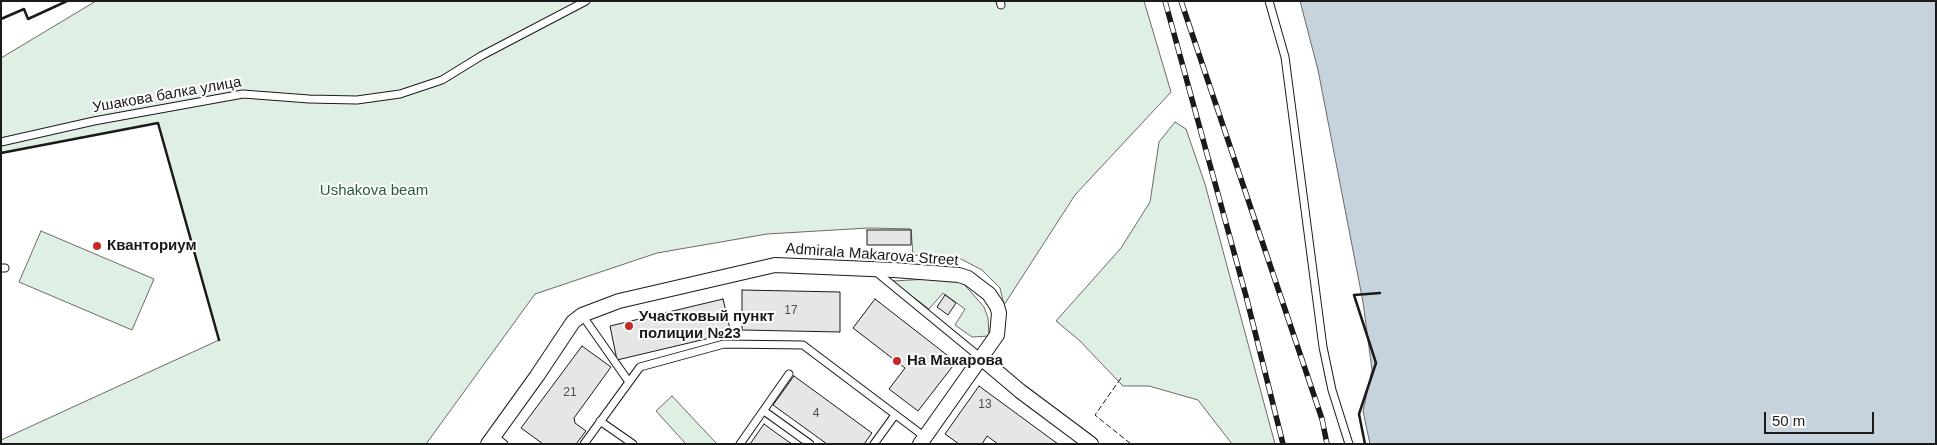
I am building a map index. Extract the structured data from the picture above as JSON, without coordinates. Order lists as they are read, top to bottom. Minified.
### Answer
{"streets":{"street":["Admirala Makarova Street"],"lane":["Ушакова балка улица"]},"parks":["Ushakova beam"],"places":["Кванториум","Участковый пункт полиции №23","На Макарова"],"house_numbers":["17","21","13","4"],"scale_bar":"50 m"}
